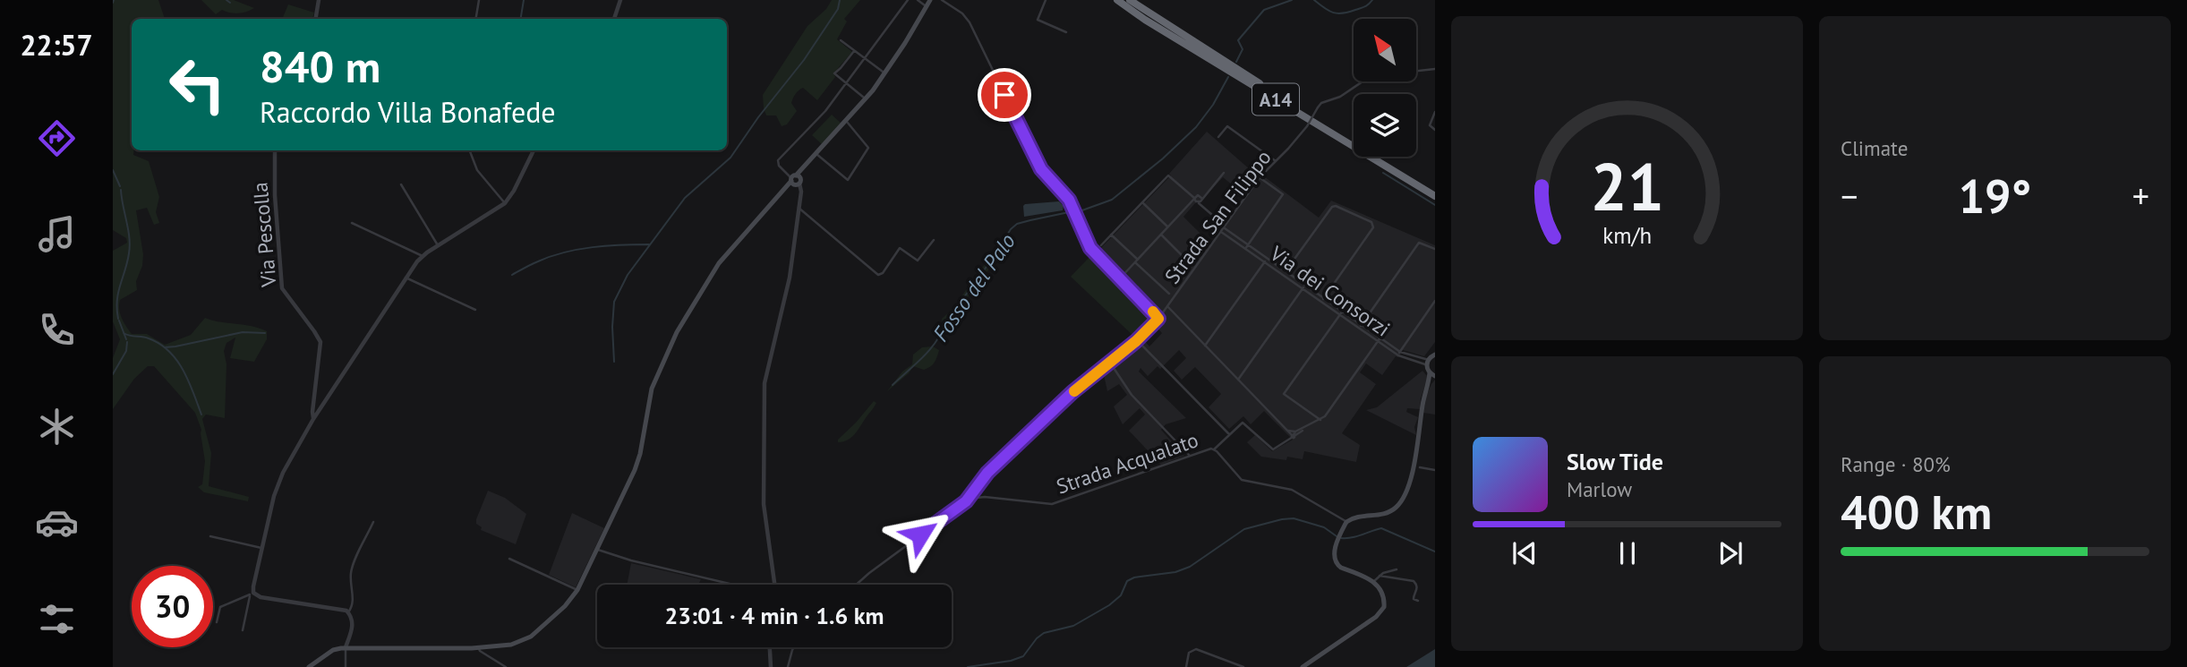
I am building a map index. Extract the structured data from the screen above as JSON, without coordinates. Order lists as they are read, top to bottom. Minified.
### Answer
{"streets":{"highway":["A14"],"street":["Strada San Filippo","Via Pescolla","Via dei Consorzi","Strada Acqualato"]},"crossings":[["Strada San Filippo","Via dei Consorzi"],["Strada San Filippo","Strada Acqualato"]],"water":["Fosso del Palo"],"north":"top left","page":{"tabs":"22:57","tile":["Climate",["Range · 80%","400 km"]],"turn":["840 m","Raccordo Villa Bonafede"],"heat":["−","19°","+"],"song":["Slow Tide","Marlow"],"limit":"30","trip":"23:01 · 4 min · 1.6 km","gauge":["21","km/h"]}}
